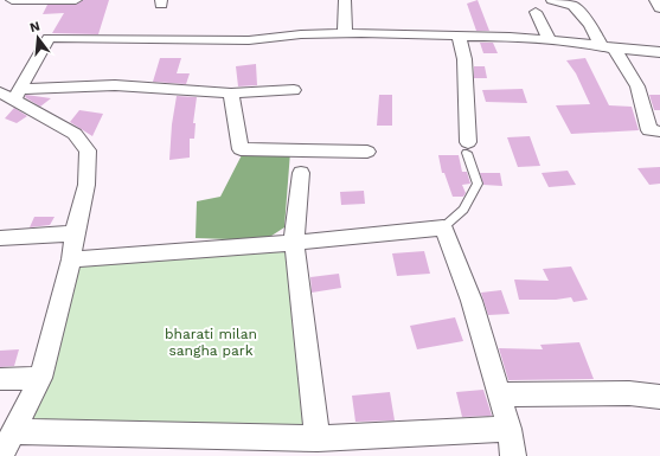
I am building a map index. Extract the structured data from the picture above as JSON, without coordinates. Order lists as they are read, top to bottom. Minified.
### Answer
{"parks":["bharati milan sangha park"],"north":"top"}
